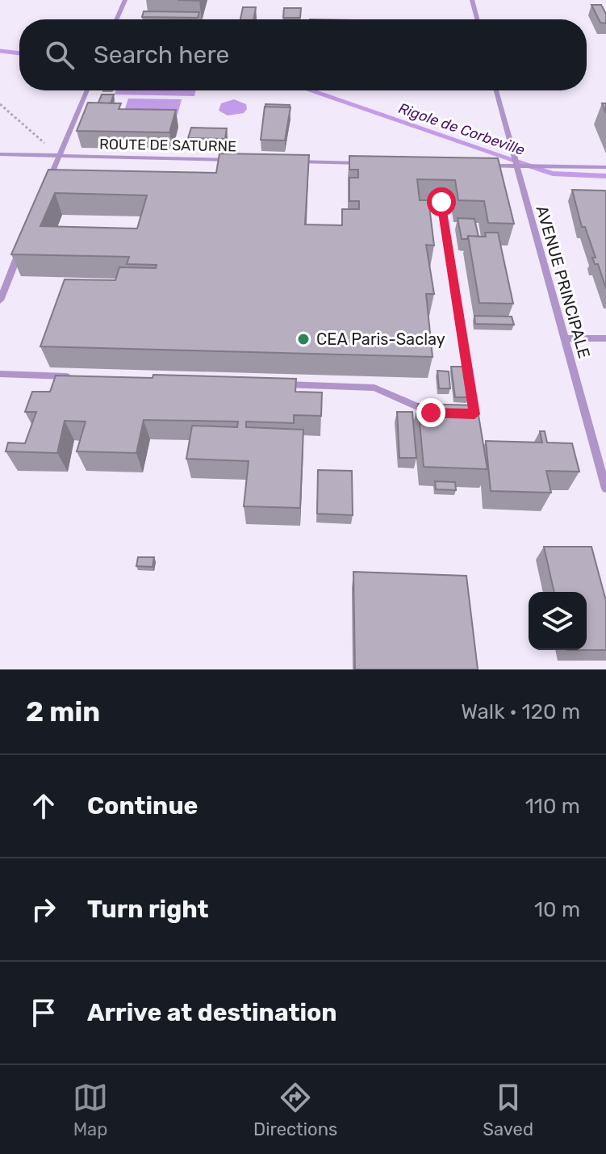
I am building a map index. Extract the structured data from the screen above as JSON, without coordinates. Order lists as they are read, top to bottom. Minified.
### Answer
{"streets":{"lane":["ROUTE DE SATURNE","AVENUE PRINCIPALE"]},"water":["Rigole de Corbeville"],"places":["CEA Paris-Saclay"],"page":{"search":"Search here","heading":["2 min","Walk · 120 m"],"list":[["Continue","110 m"],["Turn right","10 m"],"Arrive at destination"],"nav":["Map","Directions","Saved"]}}
